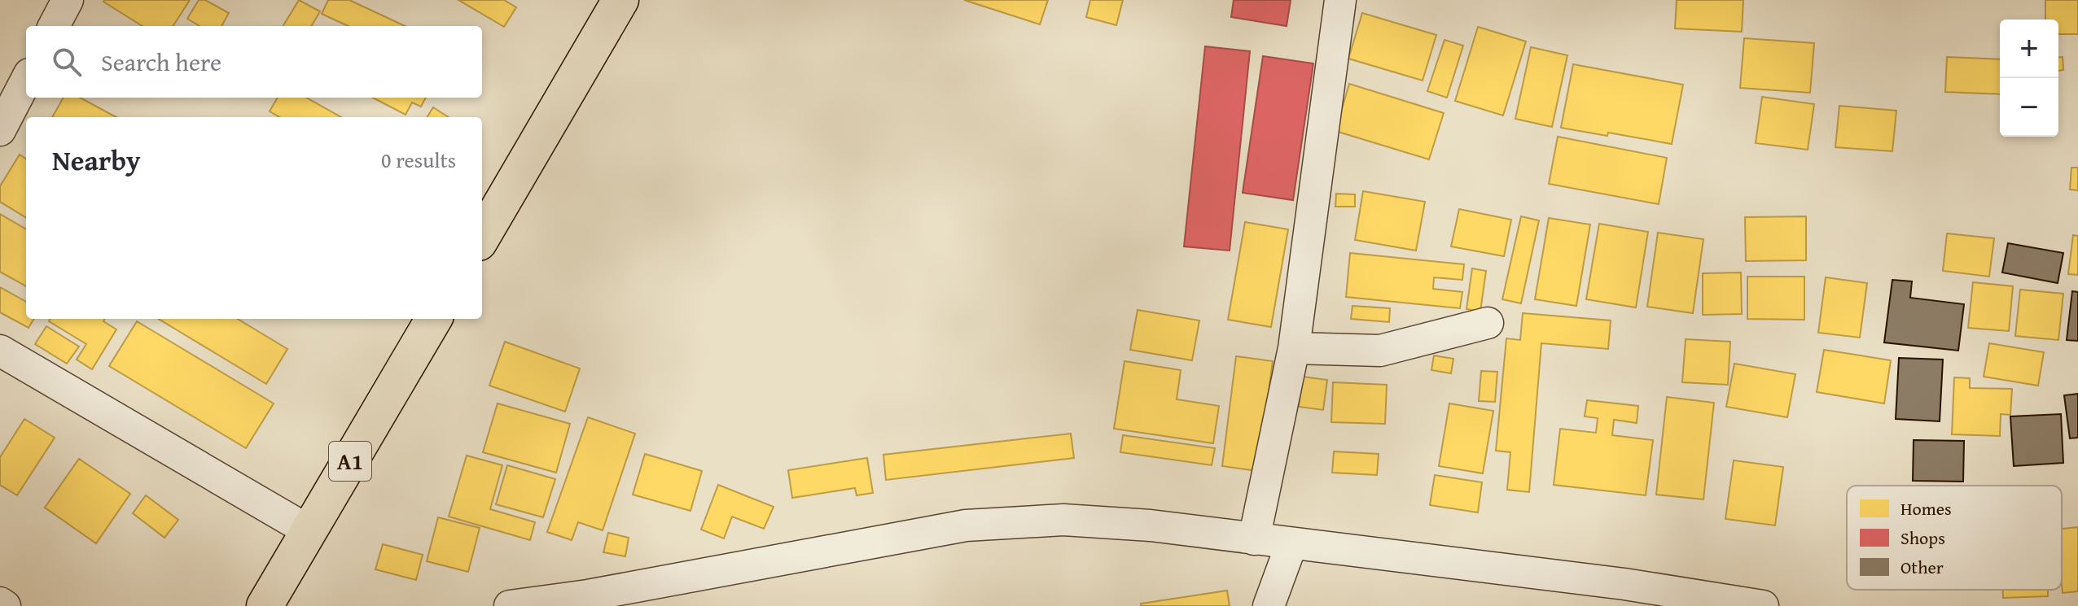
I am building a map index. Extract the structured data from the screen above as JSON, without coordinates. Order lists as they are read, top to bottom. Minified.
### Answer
{"streets":{"highway":["A1"]},"legend":["Homes","Shops","Other"],"page":{"map_buttons":["+","−"],"search":"Search here","heading":["Nearby","0 results"]}}
